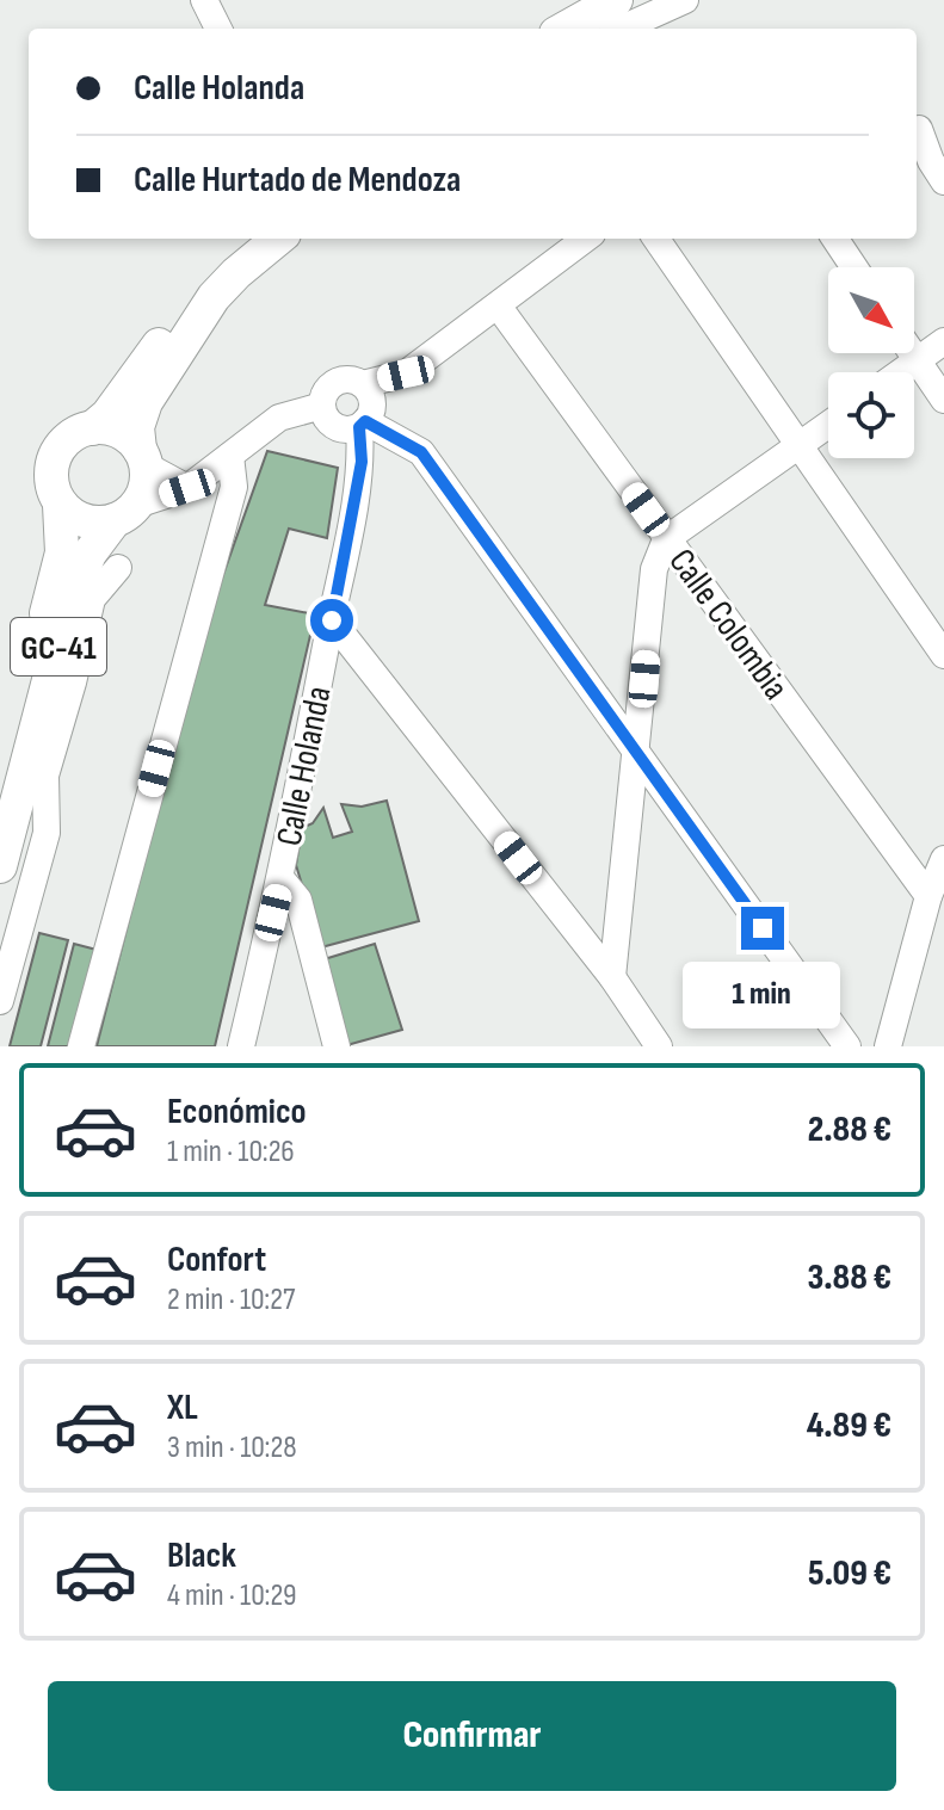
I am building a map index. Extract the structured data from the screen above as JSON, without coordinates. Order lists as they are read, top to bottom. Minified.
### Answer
{"streets":{"main road":["GC-41"],"street":["Calle Colombia","Calle Holanda"]},"north":"bottom right","page":{"banner":["Calle Holanda","Calle Hurtado de Mendoza"],"bubble":"1 min","list":[{"name":"Económico","note":"1 min · 10:26","value":"2.88 €"},{"name":"Confort","note":"2 min · 10:27","value":"3.88 €"},{"name":"XL","note":"3 min · 10:28","value":"4.89 €"},{"name":"Black","note":"4 min · 10:29","value":"5.09 €"}],"buttons":"Confirmar"}}
